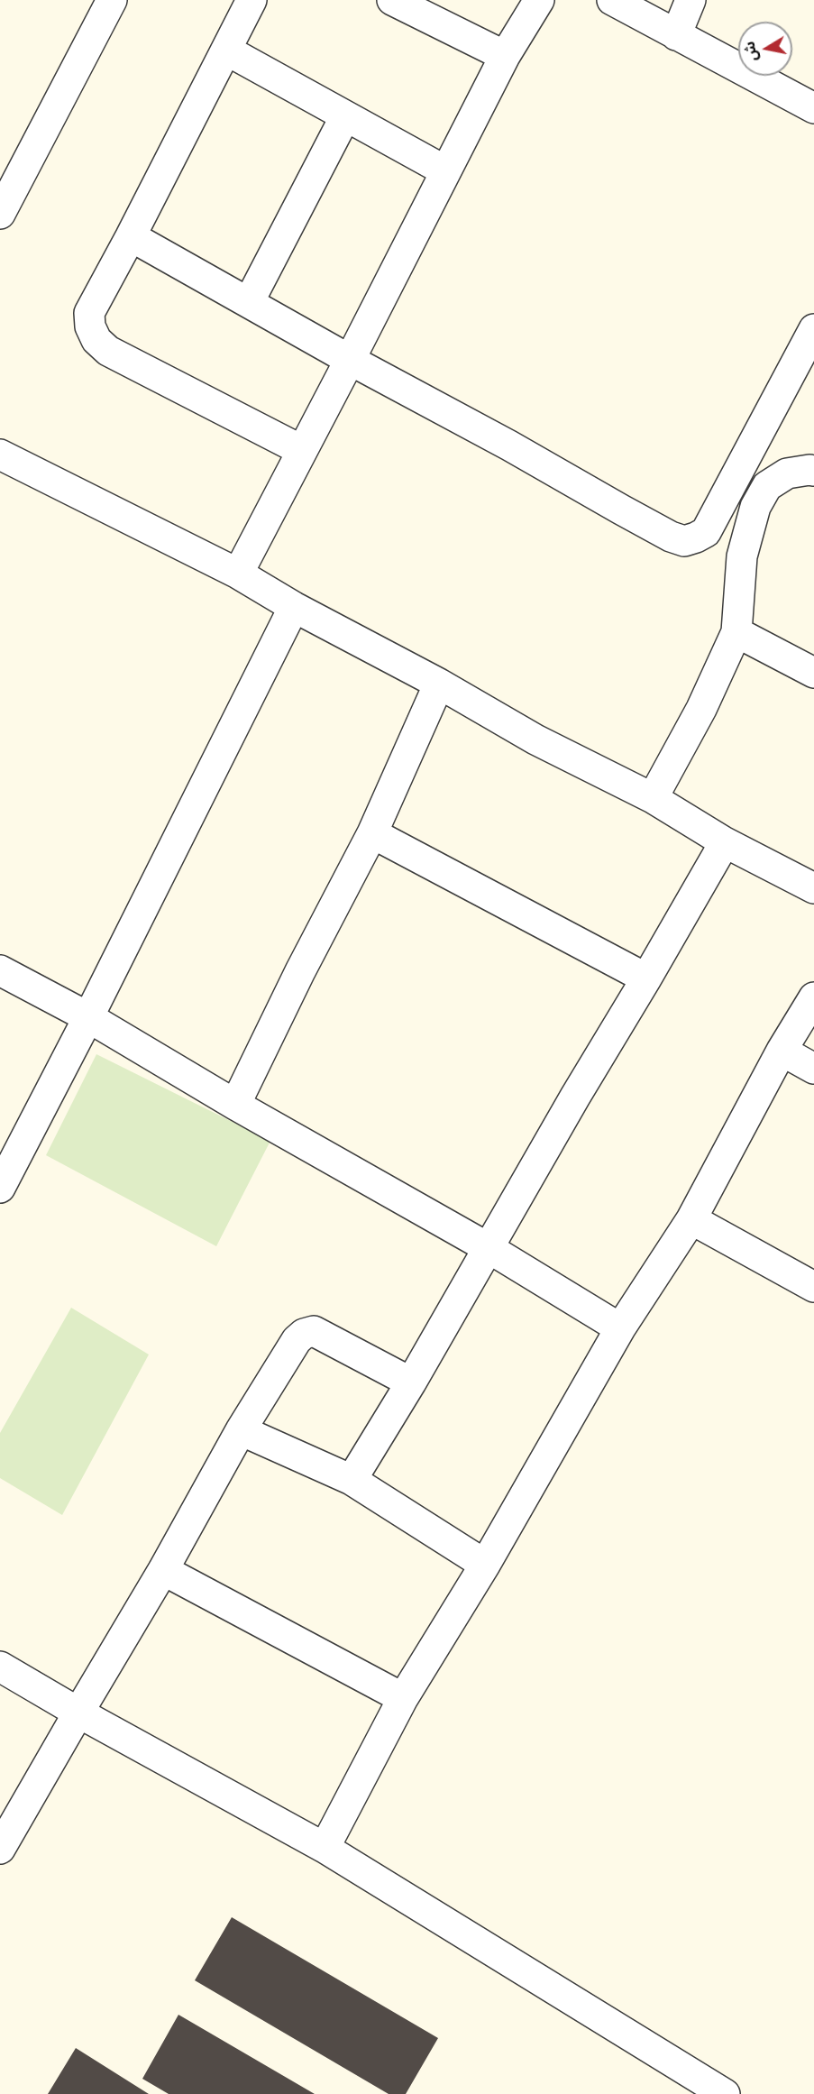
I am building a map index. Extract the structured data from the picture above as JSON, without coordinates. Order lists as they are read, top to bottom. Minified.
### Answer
{"north":"left"}
